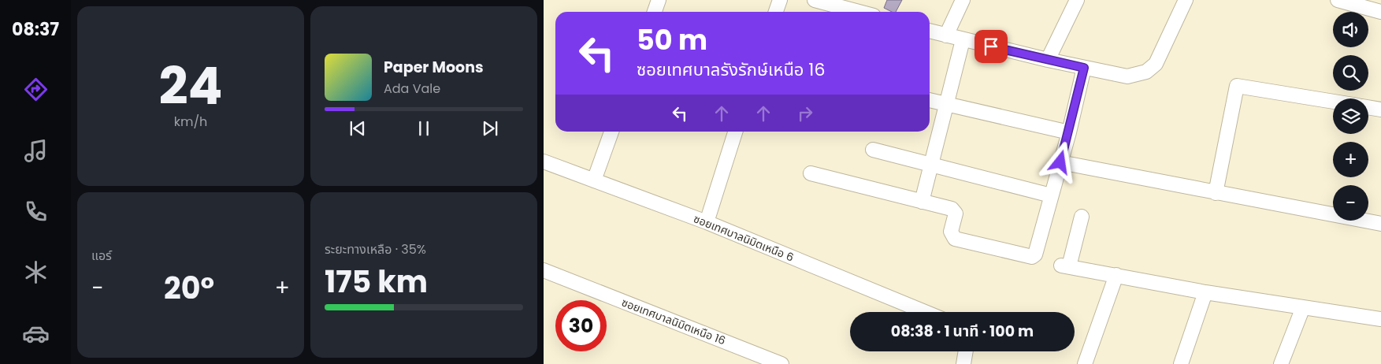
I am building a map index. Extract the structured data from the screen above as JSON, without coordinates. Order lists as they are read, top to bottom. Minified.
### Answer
{"streets":{"street":["ซอยเทศบาลนิมิตเหนือ 6","ซอยเทศบาลนิมิตเหนือ 16"]},"page":{"tabs":"08:37","tile":[["24","km/h"],"แอร์",["ระยะทางเหลือ · 35%","175 km"]],"map_buttons":["+","−"],"turn":["50 m","ซอยเทศบาลรังรักษ์เหนือ 16"],"song":["Paper Moons","Ada Vale"],"heat":["−","20°","+"],"limit":"30","trip":"08:38 · 1 นาที · 100 m"}}
